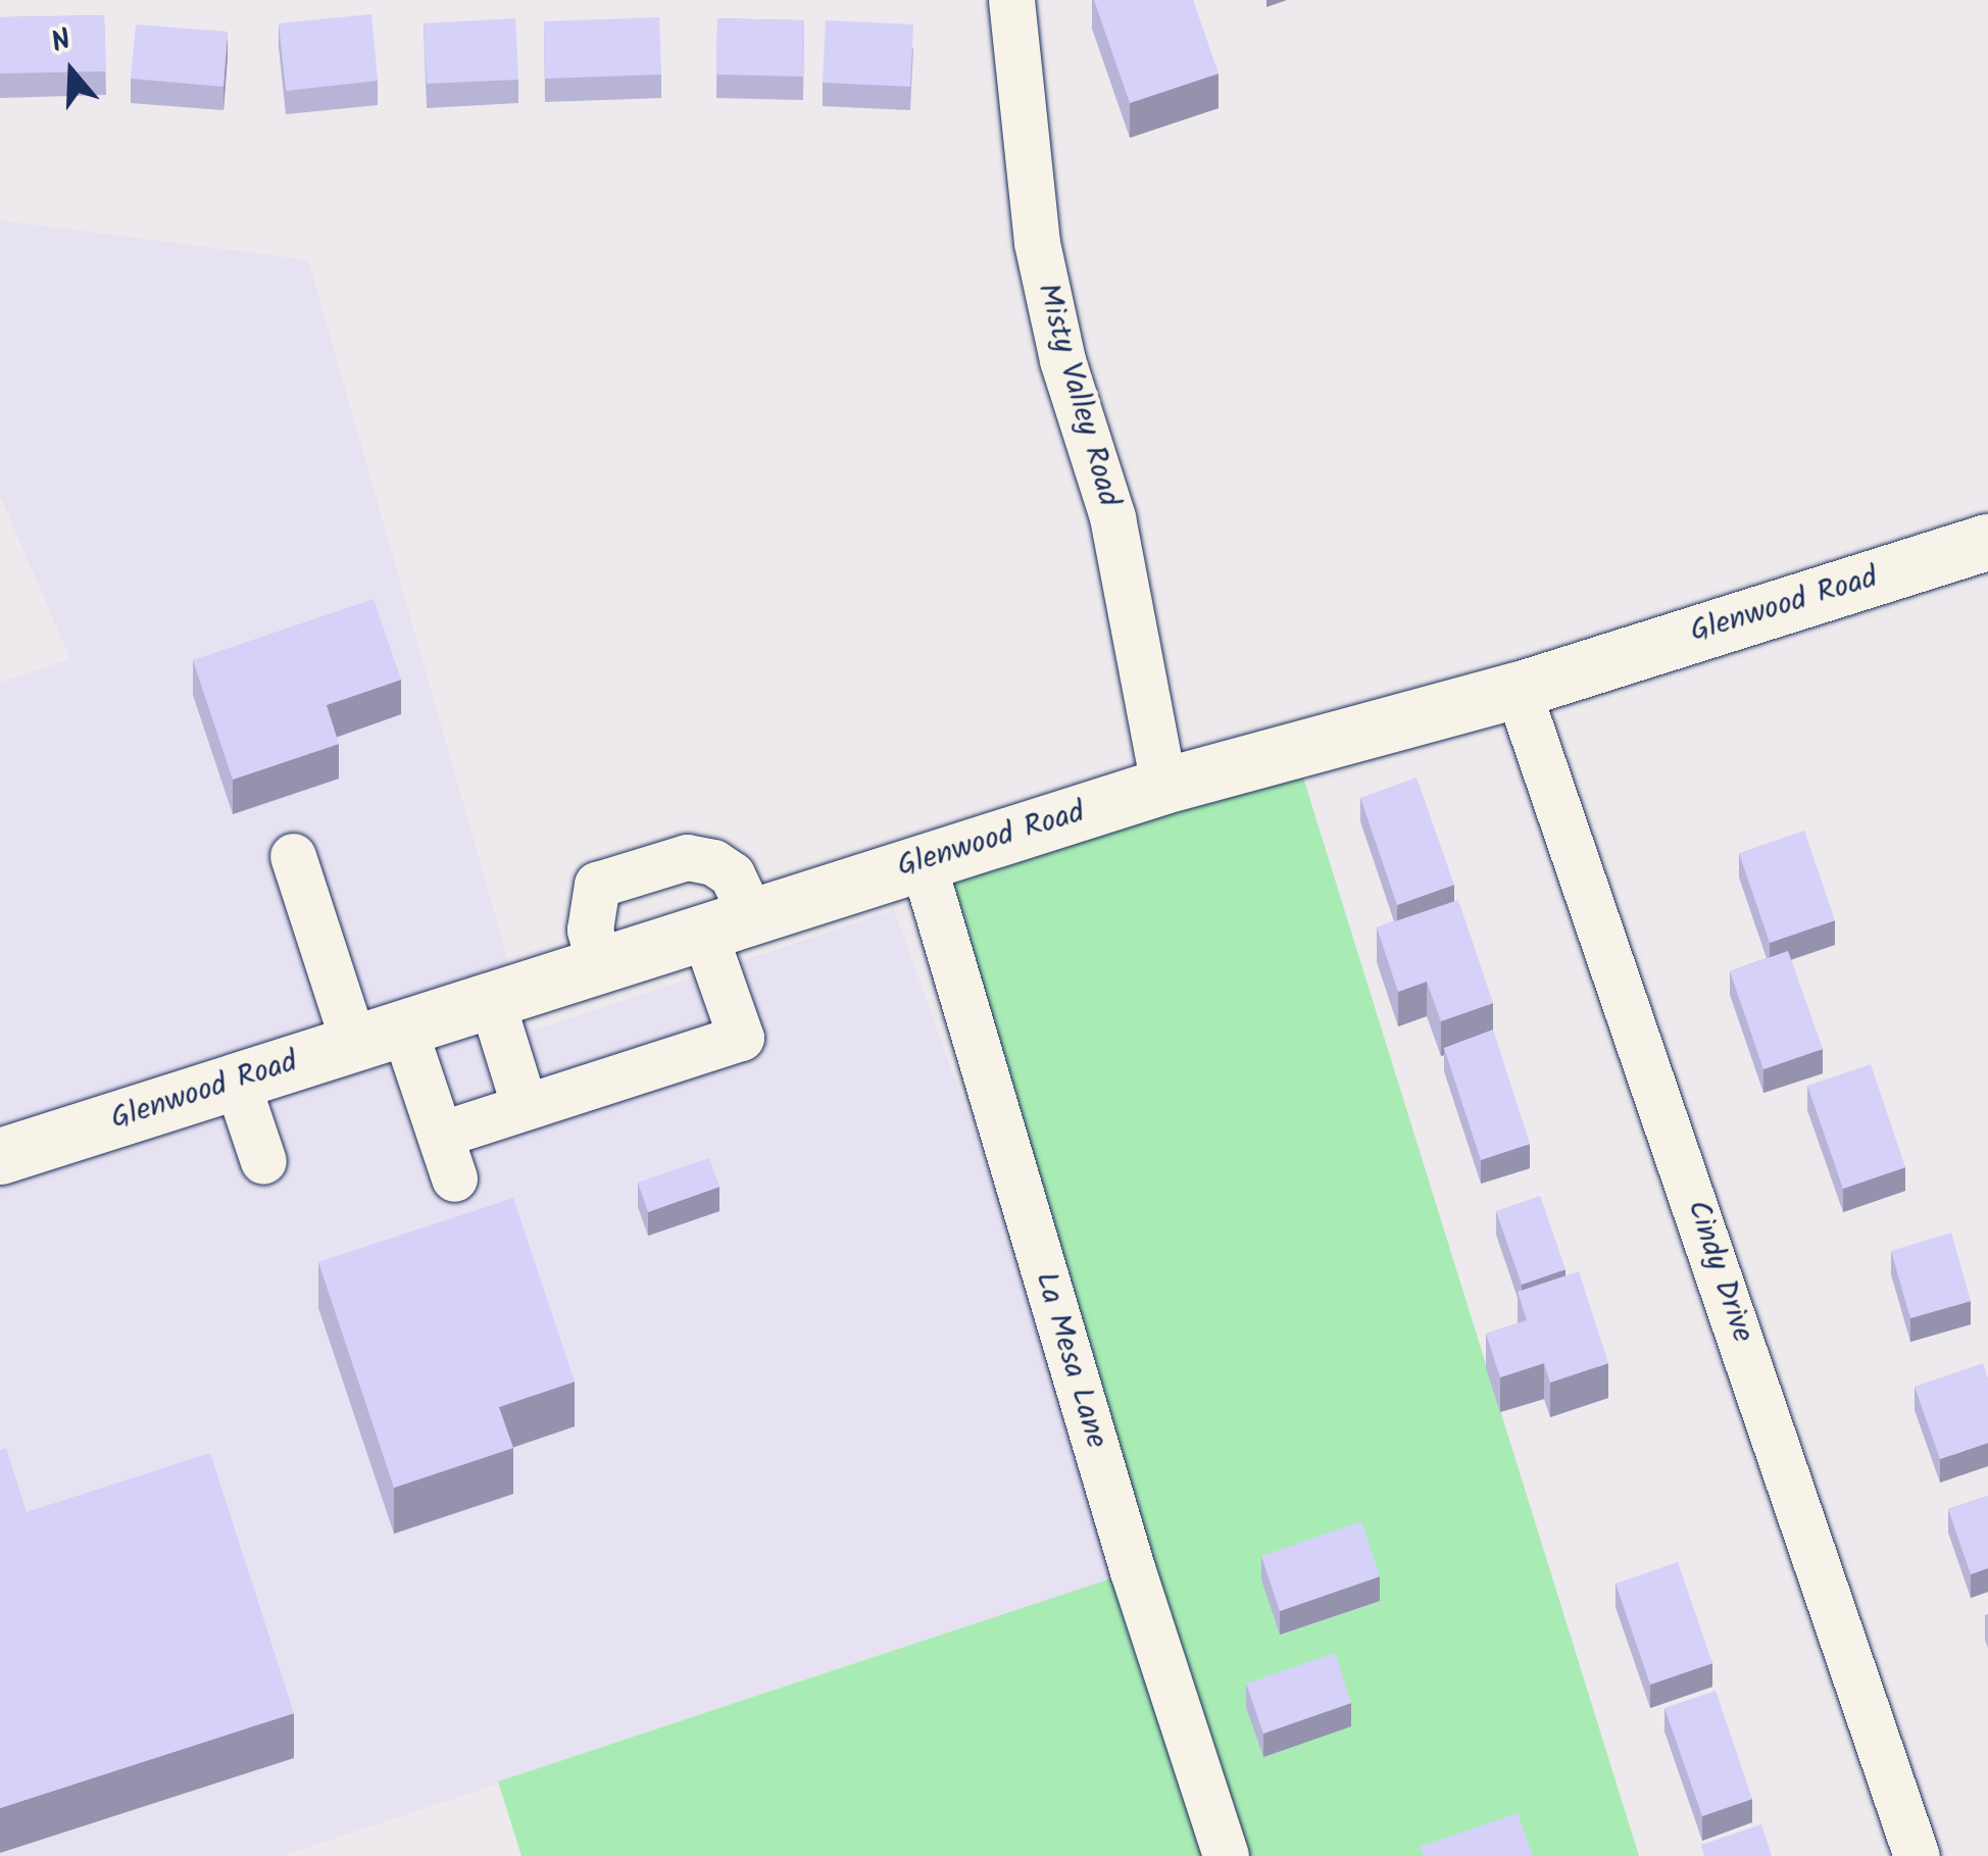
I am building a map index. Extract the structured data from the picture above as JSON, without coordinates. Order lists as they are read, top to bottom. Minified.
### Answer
{"streets":{"main road":["Glenwood Road"],"street":["Misty Valley Road","Cindy Drive","La Mesa Lane"]},"crossings":[["Misty Valley Road","Glenwood Road"],["Glenwood Road","Cindy Drive"],["Glenwood Road","La Mesa Lane"]],"north":"top"}
